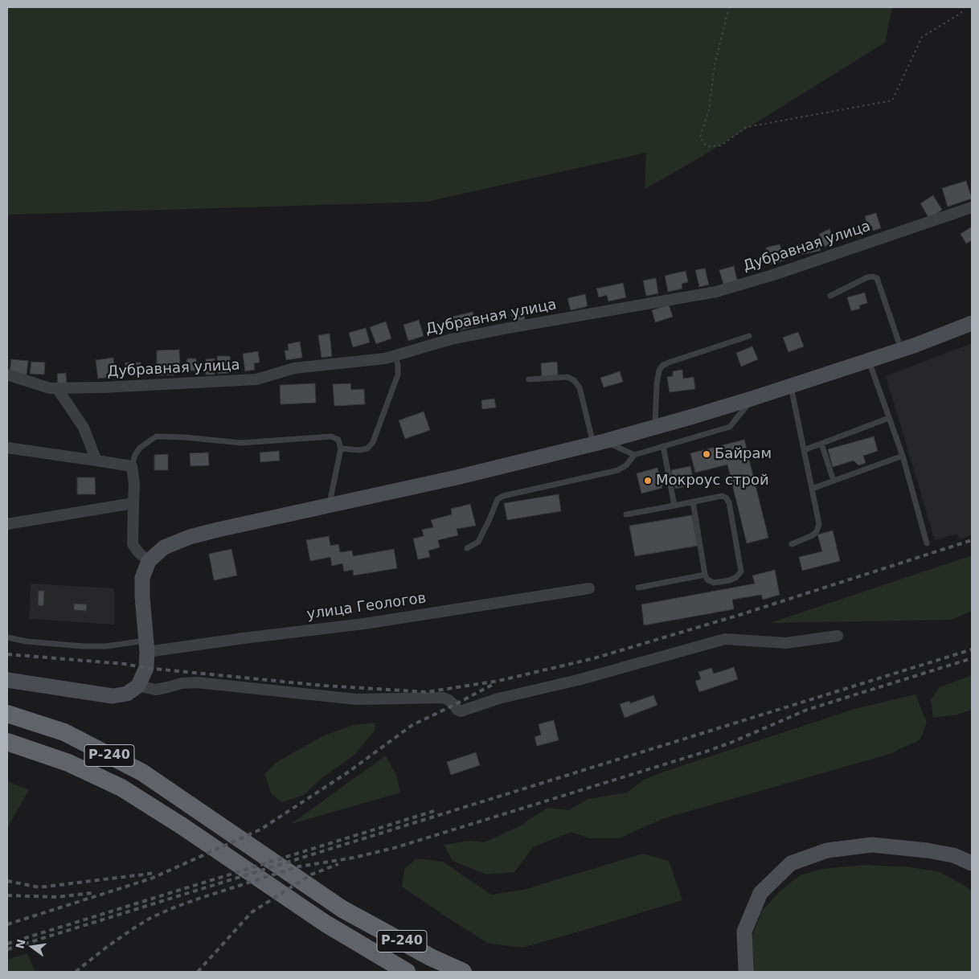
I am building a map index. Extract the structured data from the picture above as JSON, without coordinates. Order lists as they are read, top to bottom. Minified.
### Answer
{"streets":{"highway":["Р-240"],"street":["Дубравная улица","улица Геологов"]},"places":["Байрам","Мокроус строй"],"north":"left"}
